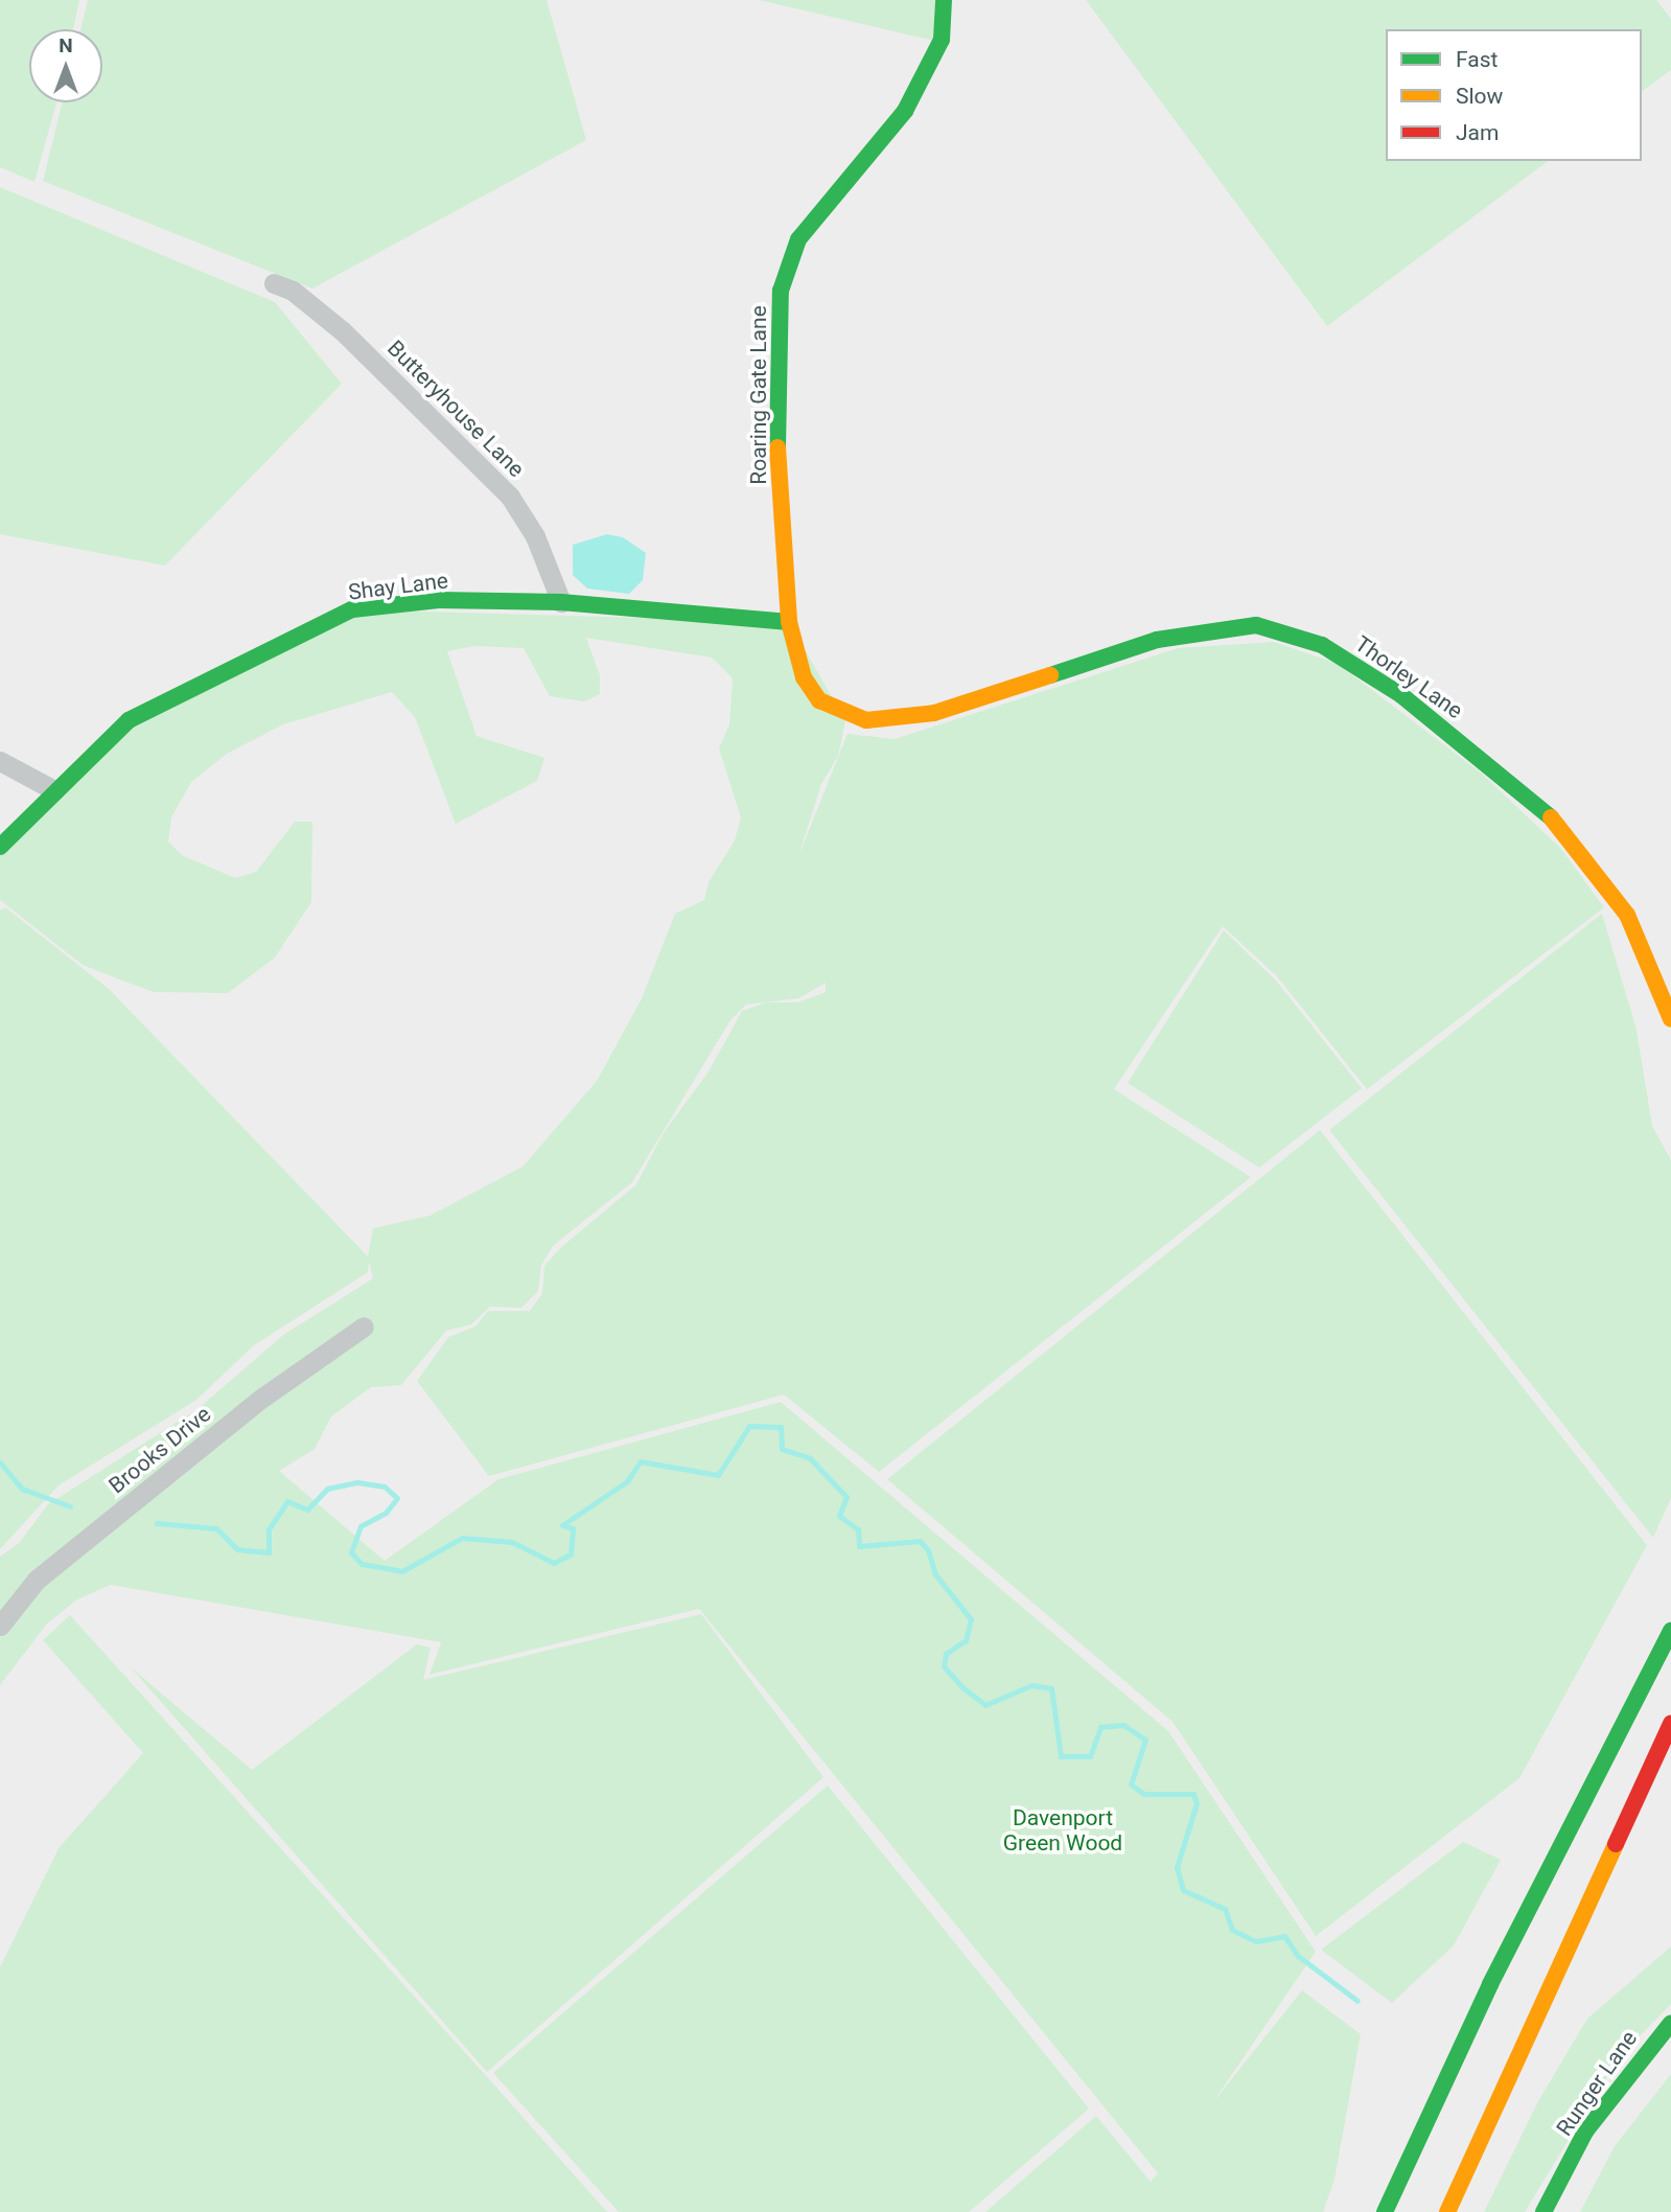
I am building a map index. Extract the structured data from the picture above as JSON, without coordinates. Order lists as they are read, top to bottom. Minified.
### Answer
{"streets":{"main road":["Roaring Gate Lane","Shay Lane","Thorley Lane","Runger Lane"],"street":["Butteryhouse Lane","Brooks Drive"]},"crossings":[["Roaring Gate Lane","Shay Lane"],["Roaring Gate Lane","Thorley Lane"],["Butteryhouse Lane","Shay Lane"],["Shay Lane","Thorley Lane"]],"parks":["Davenport Green Wood"],"legend":["Fast","Slow","Jam"],"north":"top"}
